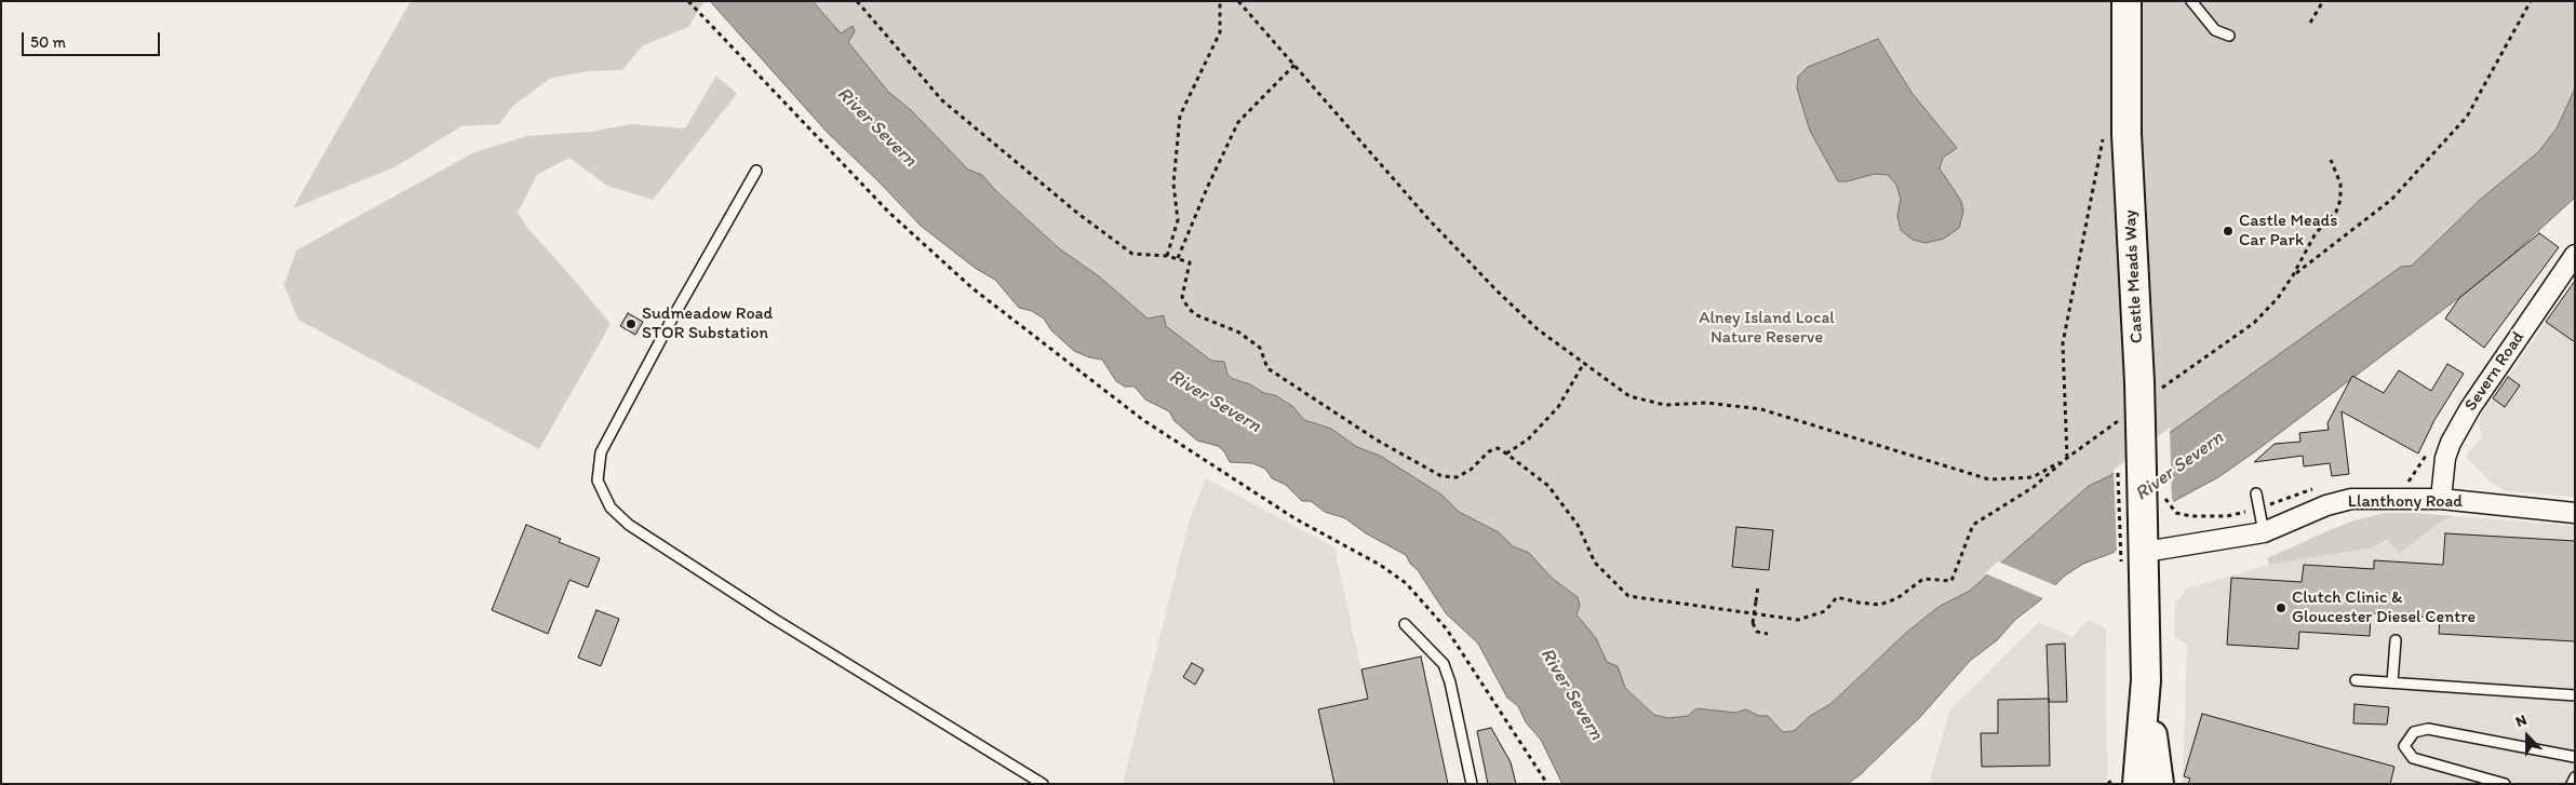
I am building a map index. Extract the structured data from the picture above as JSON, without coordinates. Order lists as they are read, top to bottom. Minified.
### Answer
{"streets":{"main road":["Castle Meads Way"],"street":["Severn Road","Llanthony Road"]},"crossings":[["Castle Meads Way","Llanthony Road"],["Severn Road","Llanthony Road"]],"water":["River Severn"],"parks":["Alney Island Local Nature Reserve"],"places":["Castle Meads Car Park","Sudmeadow Road STOR Substation","Clutch Clinic & Gloucester Diesel Centre"],"scale_bar":"50 m","north":"top"}
